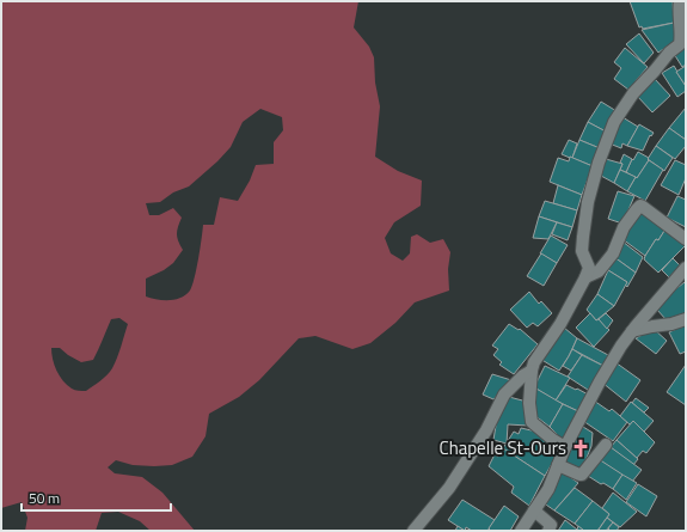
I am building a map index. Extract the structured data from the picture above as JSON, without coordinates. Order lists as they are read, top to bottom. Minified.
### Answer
{"places":{"church":["Chapelle St-Ours"]},"scale_bar":"50 m"}
